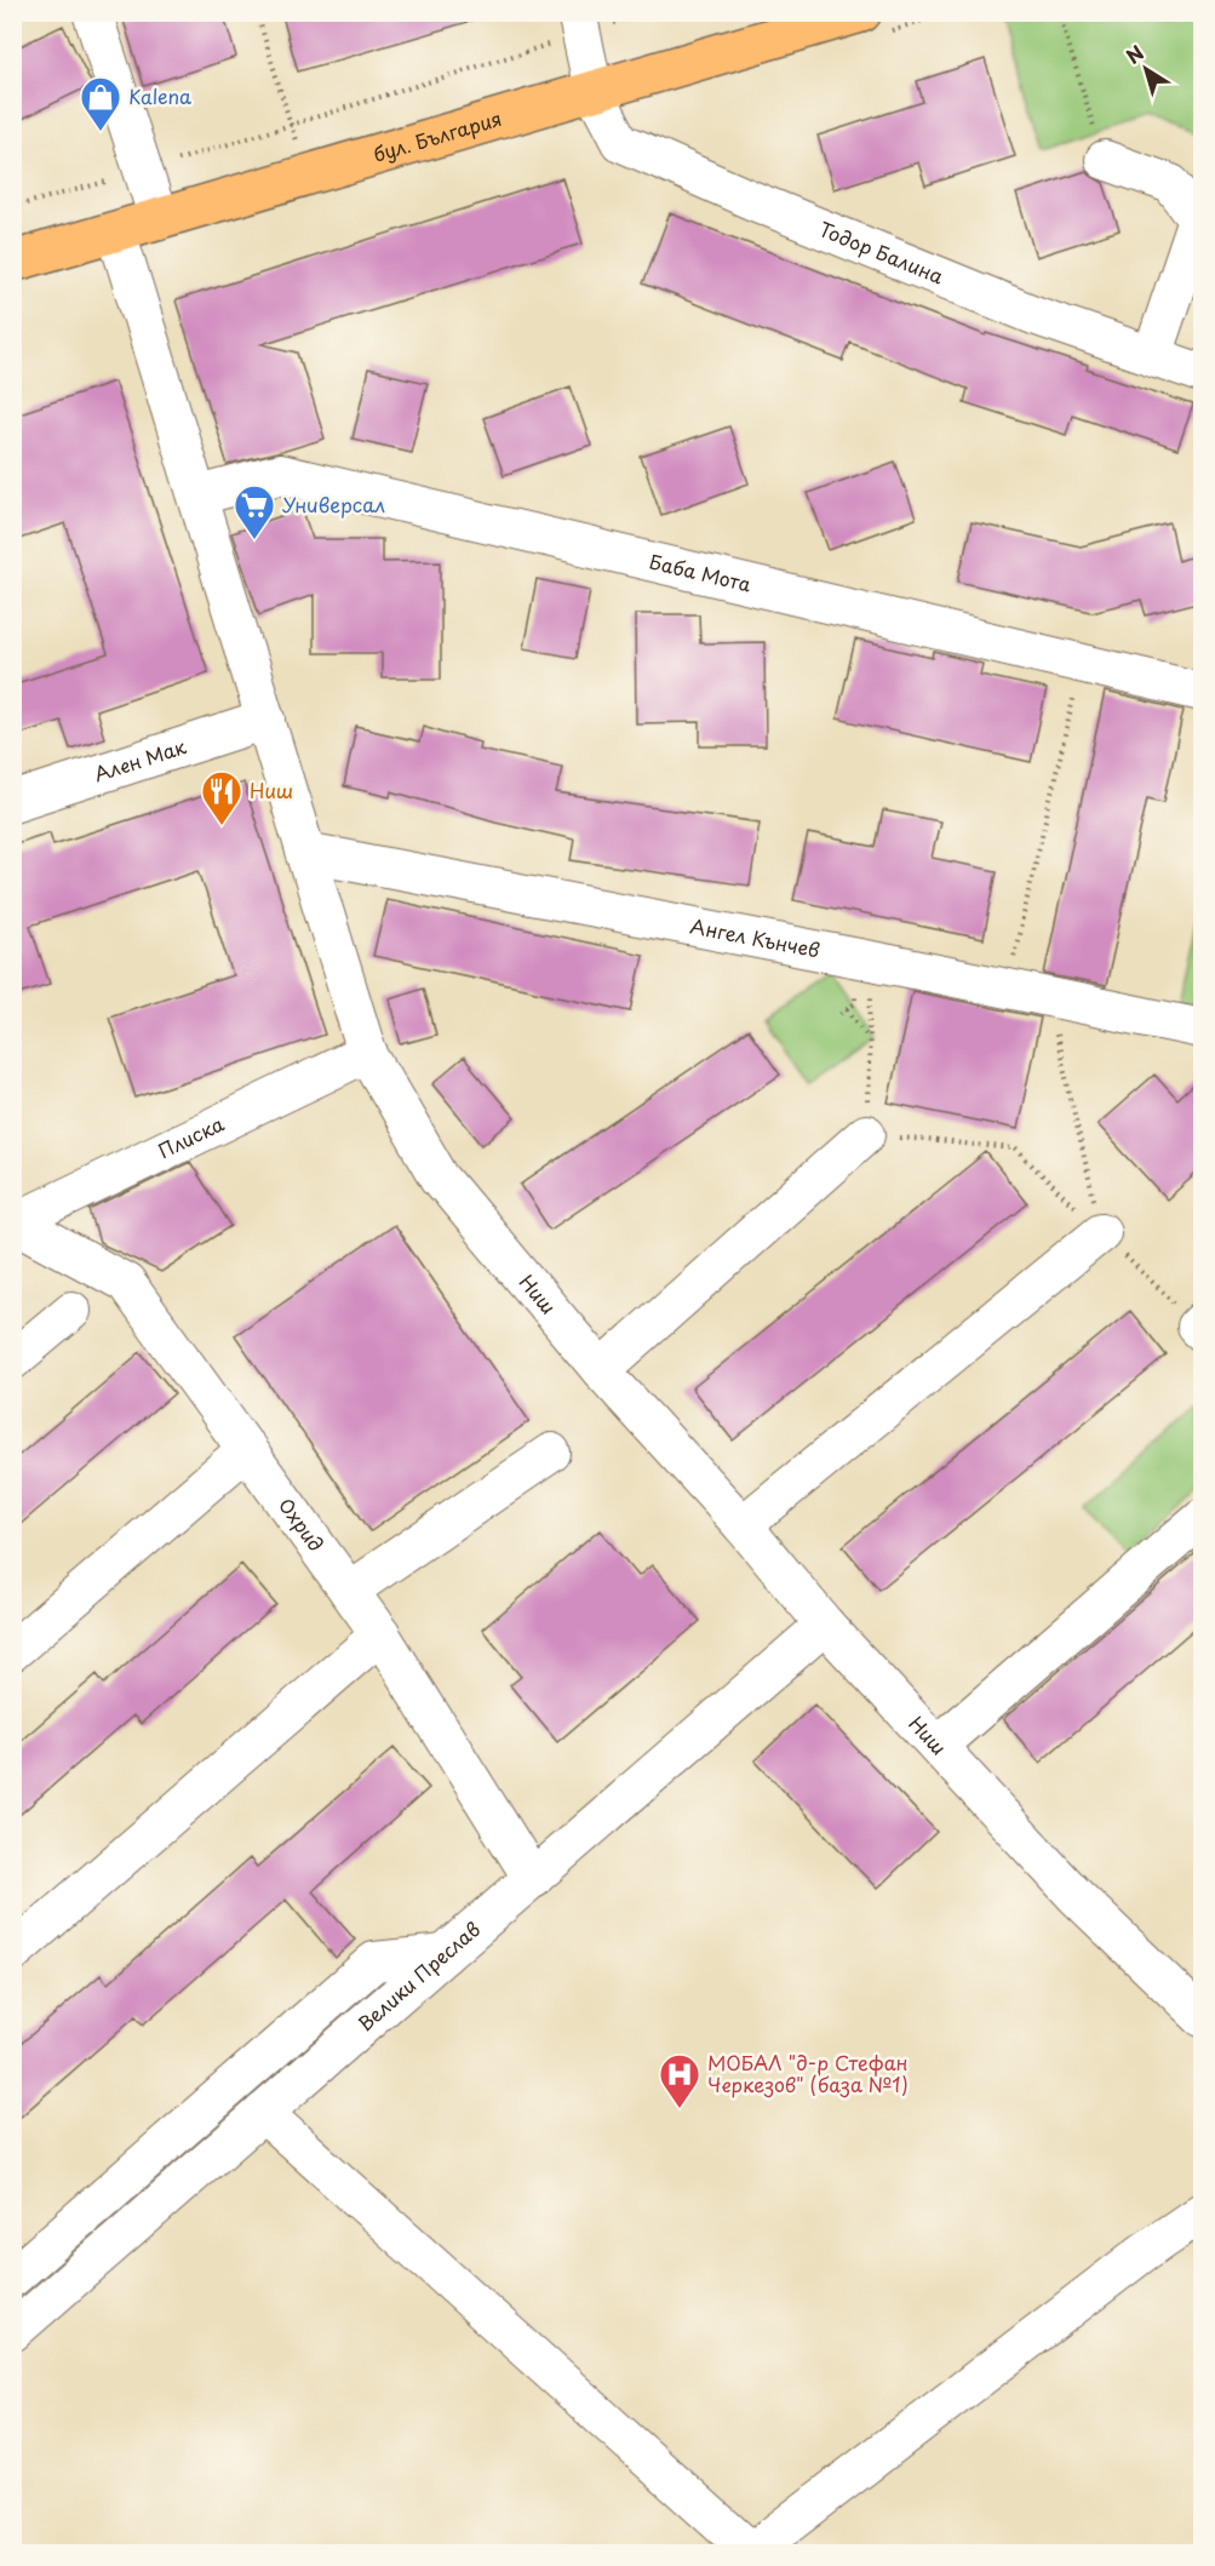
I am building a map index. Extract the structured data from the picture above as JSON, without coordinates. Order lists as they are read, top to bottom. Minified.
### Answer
{"streets":{"main road":["бул. България"],"street":["Тодор Балина","Баба Мота","Ален Мак","Ангел Кънчев","Плиска","Ниш","Охрид","Велики Преслав"]},"crossings":[["бул. България","Тодор Балина"],["бул. България","Ниш"],["Баба Мота","Ниш"],["Ален Мак","Ниш"],["Ангел Кънчев","Ниш"],["Плиска","Ниш"],["Плиска","Охрид"],["Ниш","Велики Преслав"],["Охрид","Велики Преслав"]],"places":{"shop":["Kalena"],"supermarket":["Универсал"],"restaurant":["Ниш"],"hospital":["МОБАЛ \"д-р Стефан Черкезов\" (база №1)"]},"north":"top left"}
